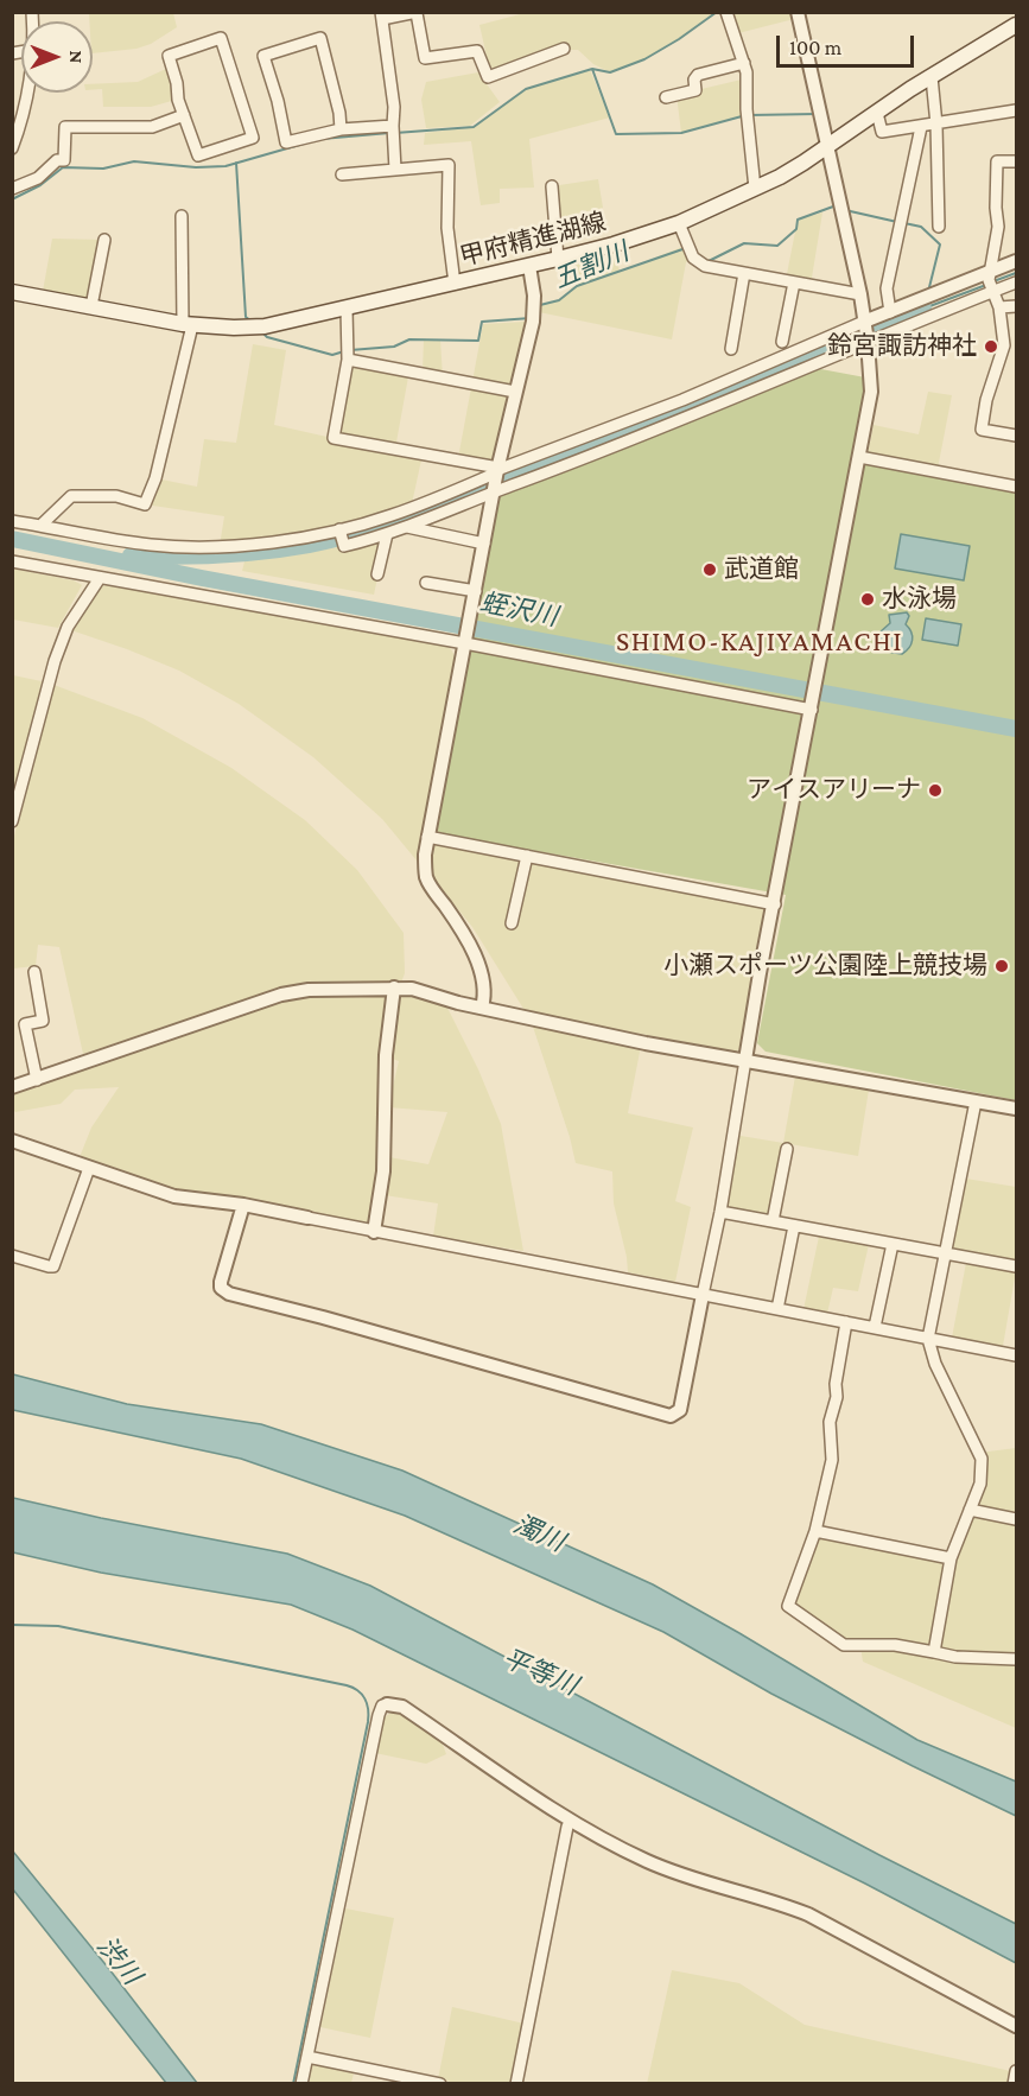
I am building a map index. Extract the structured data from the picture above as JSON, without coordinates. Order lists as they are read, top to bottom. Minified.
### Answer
{"streets":{"main road":["甲府精進湖線"]},"districts":["SHIMO-KAJIYAMACHI"],"water":["五割川","蛭沢川","濁川","平等川","渋川"],"places":["鈴宮諏訪神社","武道館","水泳場","アイスアリーナ","小瀬スポーツ公園陸上競技場"],"scale_bar":"100 m","north":"right"}
